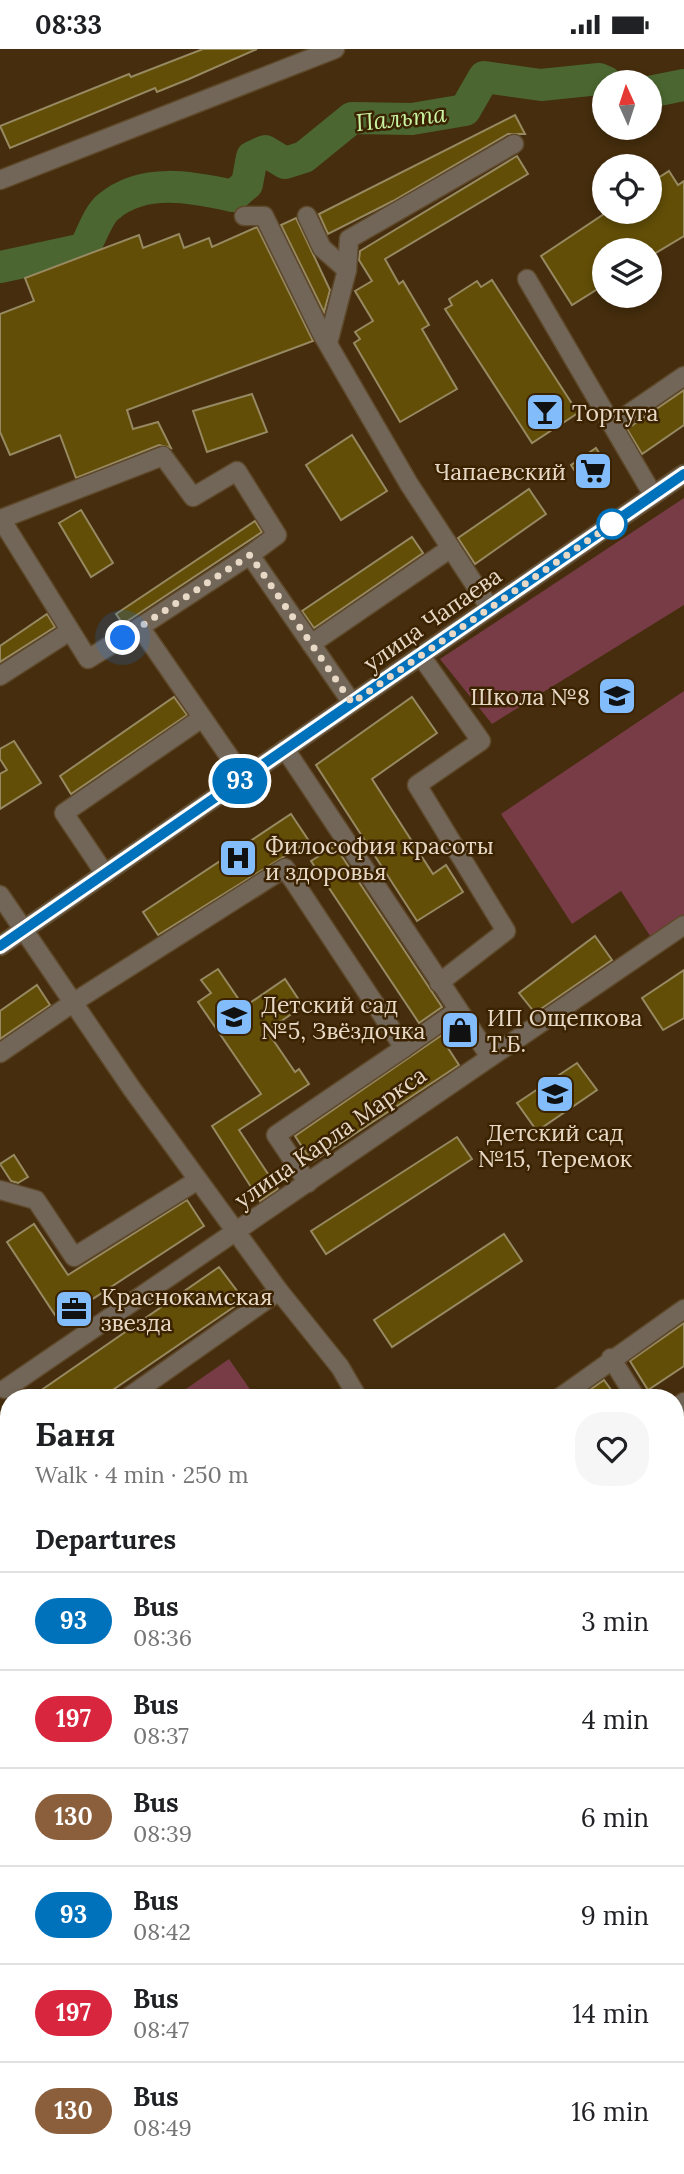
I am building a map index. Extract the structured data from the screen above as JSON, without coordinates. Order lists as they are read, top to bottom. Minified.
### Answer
{"streets":{"street":["улица Чапаева","улица Карла Маркса"]},"water":["Пальта"],"places":{"bar":["Тортуга"],"supermarket":["Чапаевский"],"school or university":["Школа №8","Детский сад №5, Звёздочка","Детский сад №15, Теремок"],"hospital":["Философия красоты и здоровья"],"shop":["ИП Ощепкова Т.Б."],"office":["Краснокамская звезда"]},"lines":["bus line 93"],"north":"top","page":{"status":"08:33","on_map":"93","heading":[["Баня","Walk · 4 min · 250 m"],"Departures"],"list":[{"mark":"93","name":"Bus","note":"08:36","value":"3 min"},{"mark":"197","name":"Bus","note":"08:37","value":"4 min"},{"mark":"130","name":"Bus","note":"08:39","value":"6 min"},{"mark":"93","name":"Bus","note":"08:42","value":"9 min"},{"mark":"197","name":"Bus","note":"08:47","value":"14 min"},{"mark":"130","name":"Bus","note":"08:49","value":"16 min"}]}}
